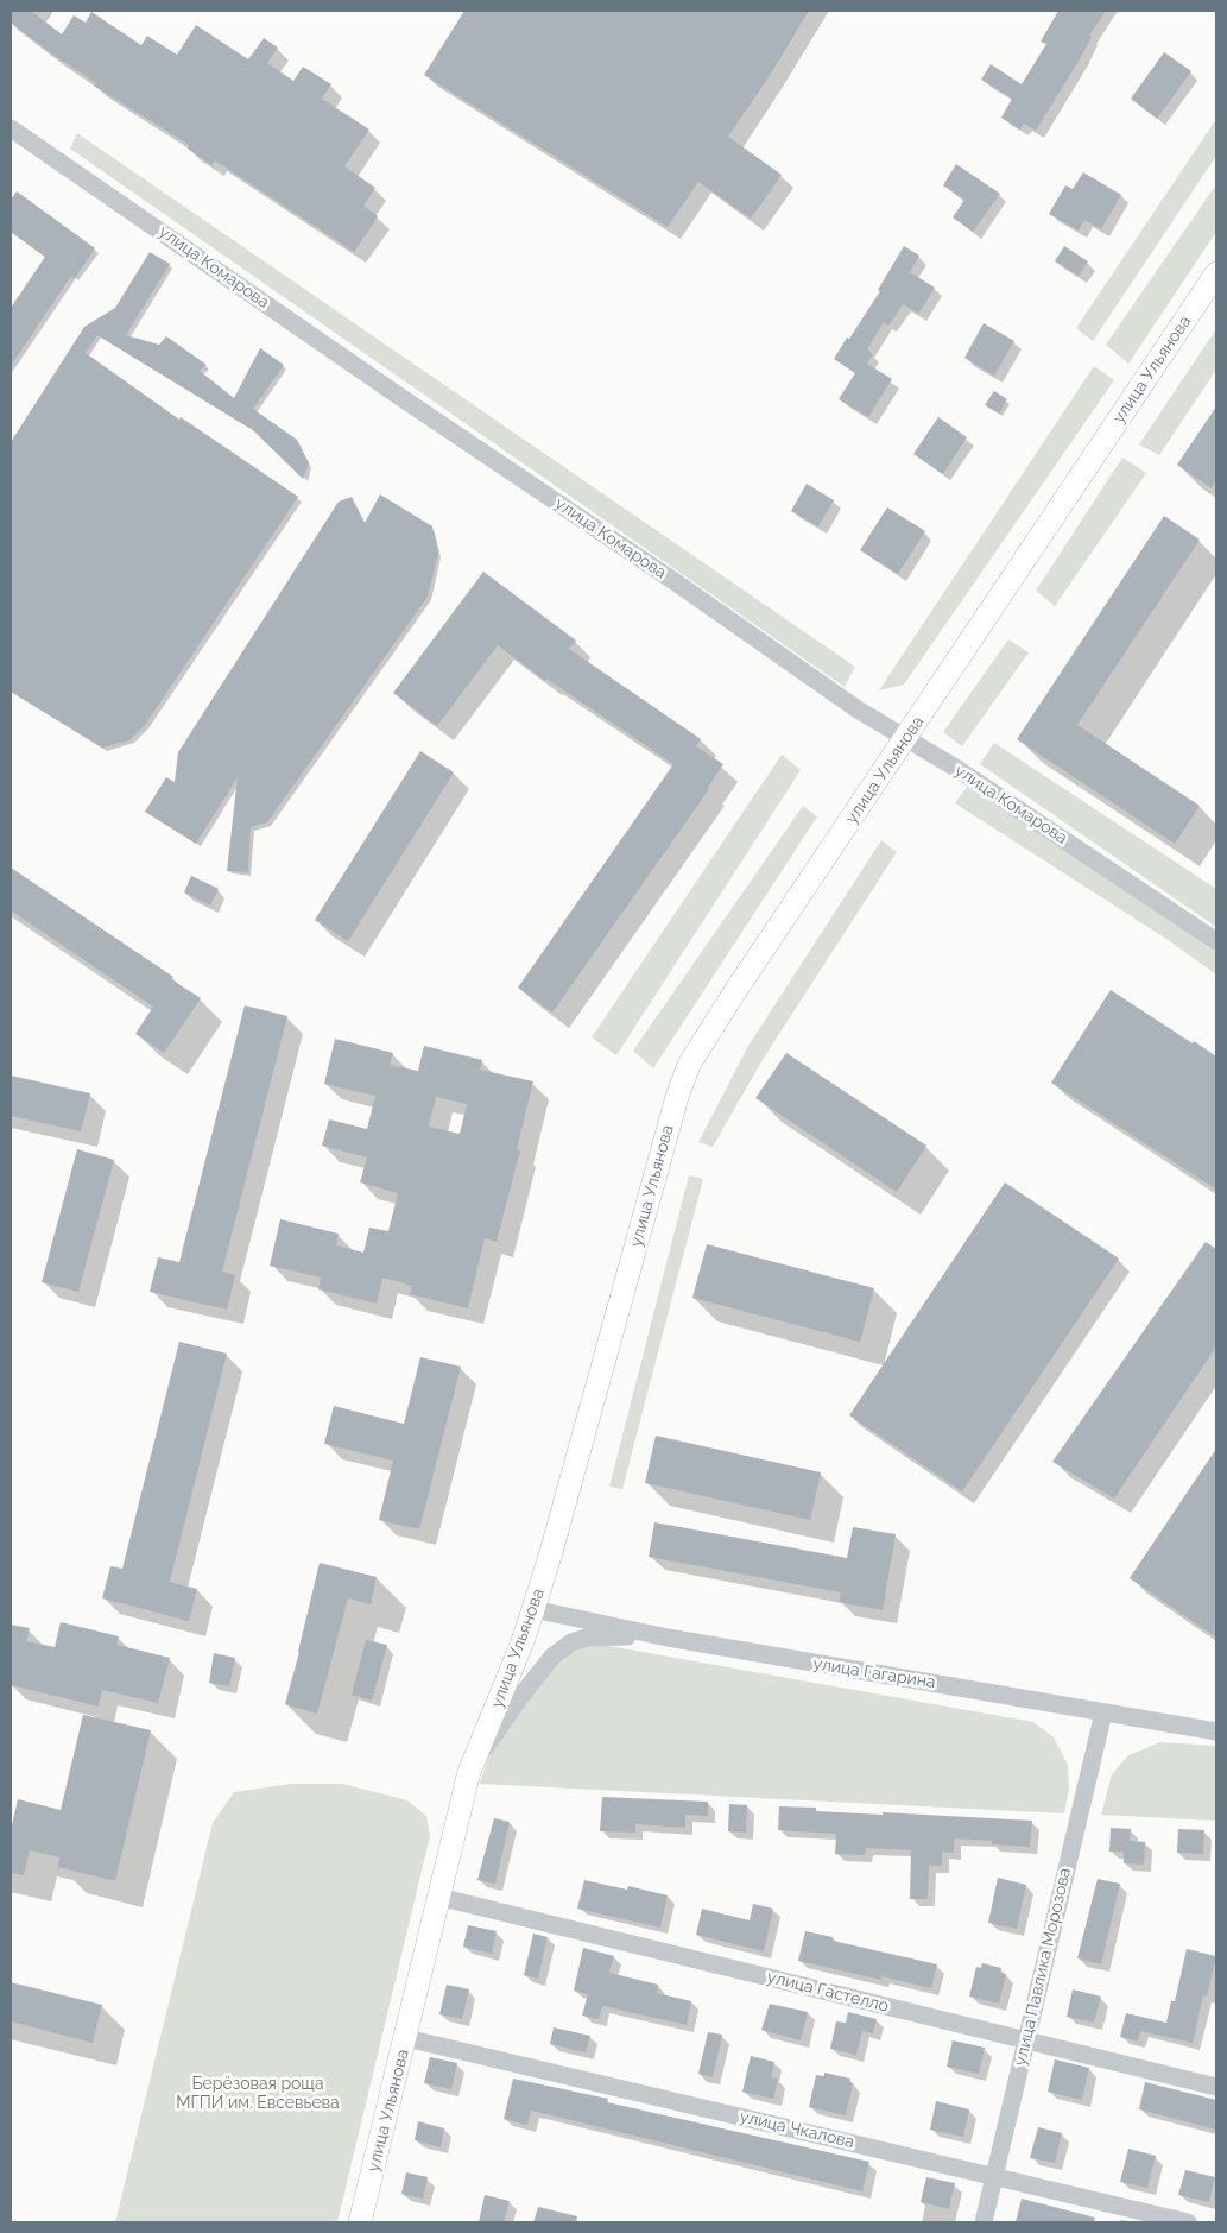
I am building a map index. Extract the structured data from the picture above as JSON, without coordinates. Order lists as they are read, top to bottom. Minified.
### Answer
{"streets":{"main road":["улица Ульянова"],"street":["улица Комарова","улица Гагарина","улица Павлика Морозова","улица Гастелло","улица Чкалова"]},"crossings":[["улица Комарова","улица Ульянова"],["улица Ульянова","улица Гагарина"],["улица Ульянова","улица Гастелло"],["улица Ульянова","улица Чкалова"],["улица Гагарина","улица Павлика Морозова"],["улица Павлика Морозова","улица Гастелло"],["улица Павлика Морозова","улица Чкалова"]],"parks":["Берёзовая роща МГПИ им. Евсевьева"]}
